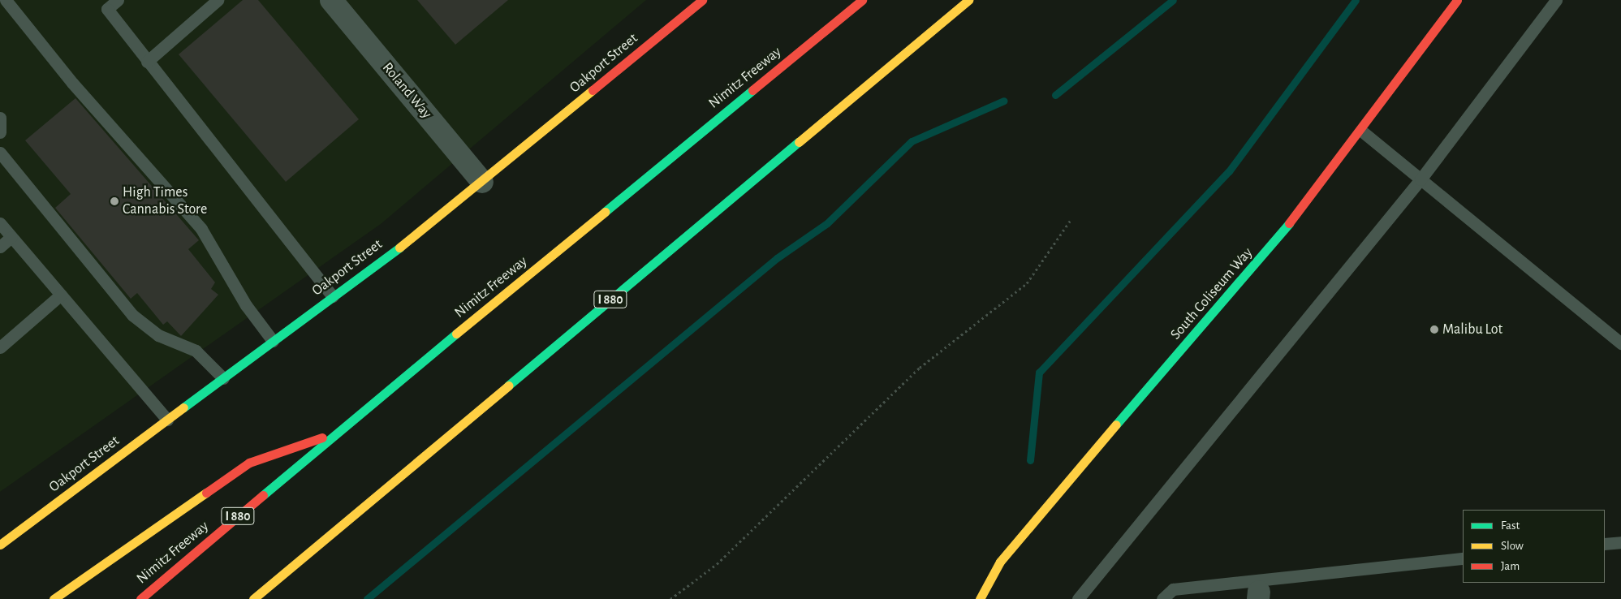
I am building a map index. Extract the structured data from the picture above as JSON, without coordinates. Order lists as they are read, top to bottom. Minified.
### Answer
{"streets":{"main road":["Oakport Street","Nimitz Freeway","South Coliseum Way","I 880"],"street":["Roland Way"]},"crossings":[["Oakport Street","Roland Way"]],"places":["High Times Cannabis Store","Malibu Lot"],"legend":["Fast","Slow","Jam"]}
